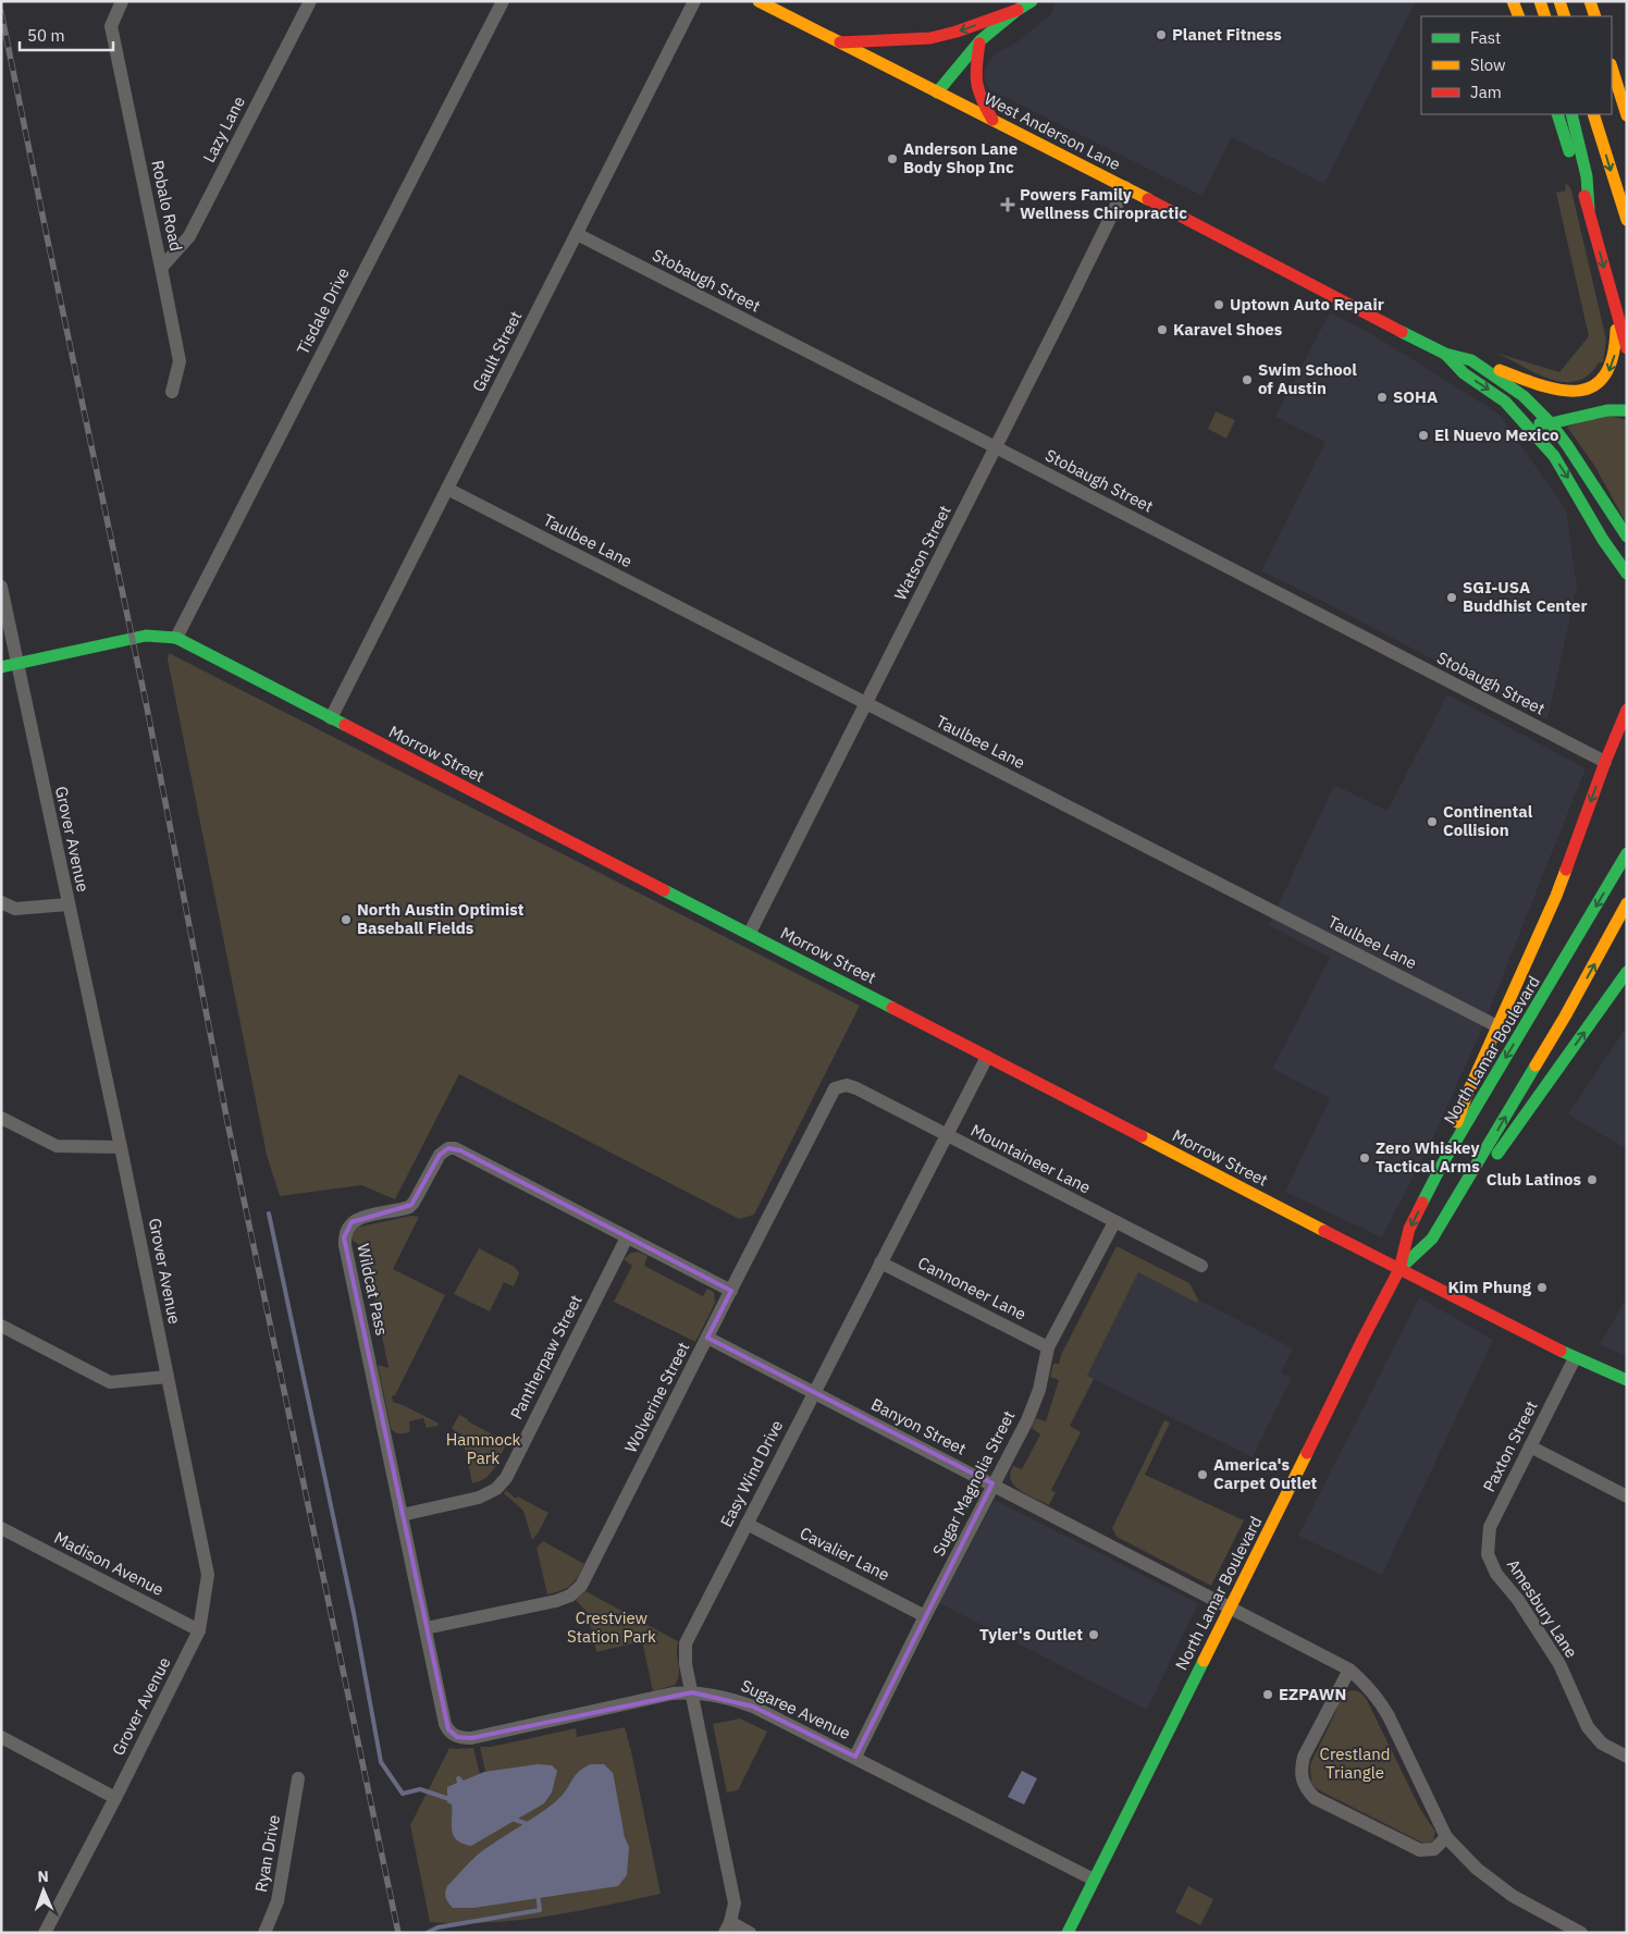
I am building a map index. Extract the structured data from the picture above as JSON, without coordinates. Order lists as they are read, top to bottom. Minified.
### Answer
{"streets":{"main road":["West Anderson Lane","Morrow Street","North Lamar Boulevard"],"street":["Lazy Lane","Robalo Road","Stobaugh Street","Tisdale Drive","Gault Street","Taulbee Lane","Watson Street","Grover Avenue","Mountaineer Lane","Cannoneer Lane","Wildcat Pass","Pantherpaw Street","Wolverine Street","Banyon Street","Paxton Street","Easy Wind Drive","Sugar Magnolia Street","Cavalier Lane","Madison Avenue","Amesbury Lane","Sugaree Avenue","Ryan Drive"]},"crossings":[["Lazy Lane","Robalo Road"],["West Anderson Lane","Watson Street"],["Stobaugh Street","Gault Street"],["Stobaugh Street","Watson Street"],["Tisdale Drive","Morrow Street"],["Gault Street","Taulbee Lane"],["Gault Street","Morrow Street"],["Taulbee Lane","Watson Street"],["Watson Street","Morrow Street"],["Morrow Street","Grover Avenue"],["Morrow Street","North Lamar Boulevard"],["Morrow Street","Paxton Street"],["Morrow Street","Easy Wind Drive"],["Grover Avenue","Madison Avenue"],["North Lamar Boulevard","Banyon Street"],["North Lamar Boulevard","Sugaree Avenue"],["Mountaineer Lane","Wolverine Street"],["Mountaineer Lane","Easy Wind Drive"],["Mountaineer Lane","Sugar Magnolia Street"],["Cannoneer Lane","Easy Wind Drive"],["Cannoneer Lane","Sugar Magnolia Street"],["Wildcat Pass","Pantherpaw Street"],["Wildcat Pass","Wolverine Street"],["Wildcat Pass","Sugaree Avenue"],["Wolverine Street","Banyon Street"],["Banyon Street","Easy Wind Drive"],["Banyon Street","Sugar Magnolia Street"],["Paxton Street","Amesbury Lane"],["Easy Wind Drive","Cavalier Lane"],["Easy Wind Drive","Sugaree Avenue"],["Sugar Magnolia Street","Cavalier Lane"],["Sugar Magnolia Street","Sugaree Avenue"]],"parks":["Hammock Park","Crestview Station Park","Crestland Triangle"],"places":{"other":["Planet Fitness","Anderson Lane Body Shop Inc","Uptown Auto Repair","Karavel Shoes","Swim School of Austin","SOHA","El Nuevo Mexico","SGI-USA Buddhist Center","Continental Collision","North Austin Optimist Baseball Fields","Zero Whiskey Tactical Arms","Club Latinos","Kim Phung","America's Carpet Outlet","Tyler's Outlet","EZPAWN"],"health":["Powers Family Wellness Chiropractic"]},"legend":["Fast","Slow","Jam"],"scale_bar":"50 m","north":"top"}
